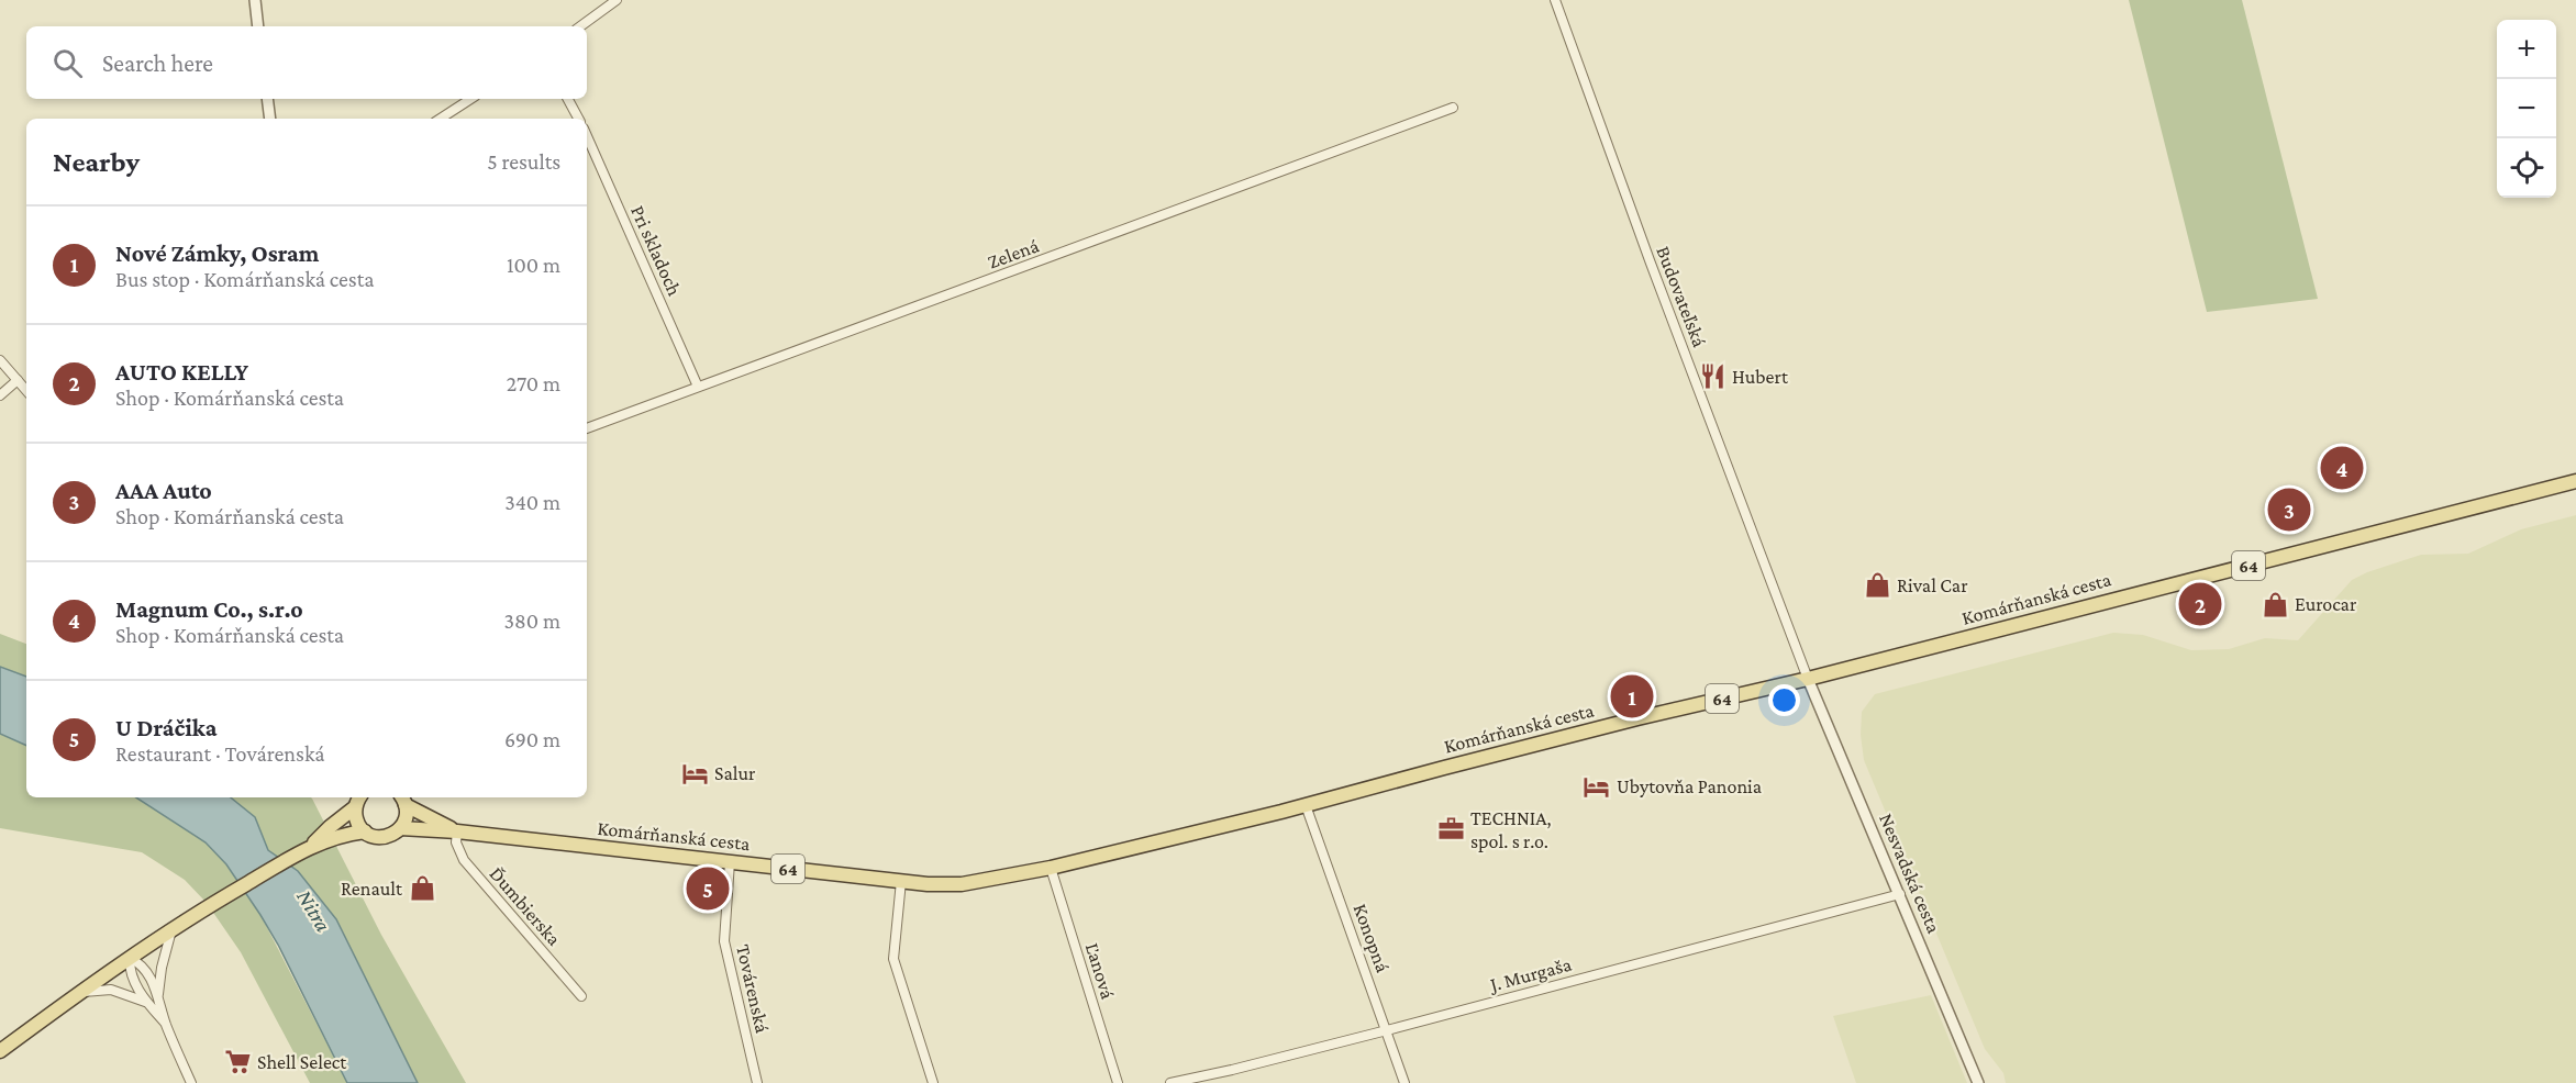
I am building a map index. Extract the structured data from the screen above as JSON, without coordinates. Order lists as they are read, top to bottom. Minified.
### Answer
{"streets":{"main road":["64","Komárňanská cesta"],"street":["Pri skladoch","Zelená","Budovateľská","Nesvadská cesta","Ďumbierska","Konopná","Ľanová","J. Murgaša","Továrenská"]},"crossings":[["Pri skladoch","Zelená"],["Budovateľská","Komárňanská cesta"],["Budovateľská","Nesvadská cesta"],["64","Komárňanská cesta"],["Komárňanská cesta","Nesvadská cesta"],["Komárňanská cesta","Ďumbierska"],["Komárňanská cesta","Konopná"],["Komárňanská cesta","Ľanová"],["Komárňanská cesta","Továrenská"],["Nesvadská cesta","J. Murgaša"],["Konopná","J. Murgaša"]],"water":["Nitra"],"places":{"restaurant":["Hubert"],"shop":["Rival Car","Eurocar","Renault"],"hotel":["Salur","Ubytovňa Panonia"],"office":["TECHNIA, spol. s r.o."],"supermarket":["Shell Select"]},"page":{"map_buttons":["+","−"],"search":"Search here","heading":["Nearby","5 results"],"list":[{"mark":"1","name":"Nové Zámky, Osram","note":"Bus stop · Komárňanská cesta","value":"100 m"},{"mark":"2","name":"AUTO KELLY","note":"Shop · Komárňanská cesta","value":"270 m"},{"mark":"3","name":"AAA Auto","note":"Shop · Komárňanská cesta","value":"340 m"},{"mark":"4","name":"Magnum Co., s.r.o","note":"Shop · Komárňanská cesta","value":"380 m"},{"mark":"5","name":"U Dráčika","note":"Restaurant · Továrenská","value":"690 m"}],"pins":["4","3","2","1","5"]}}
